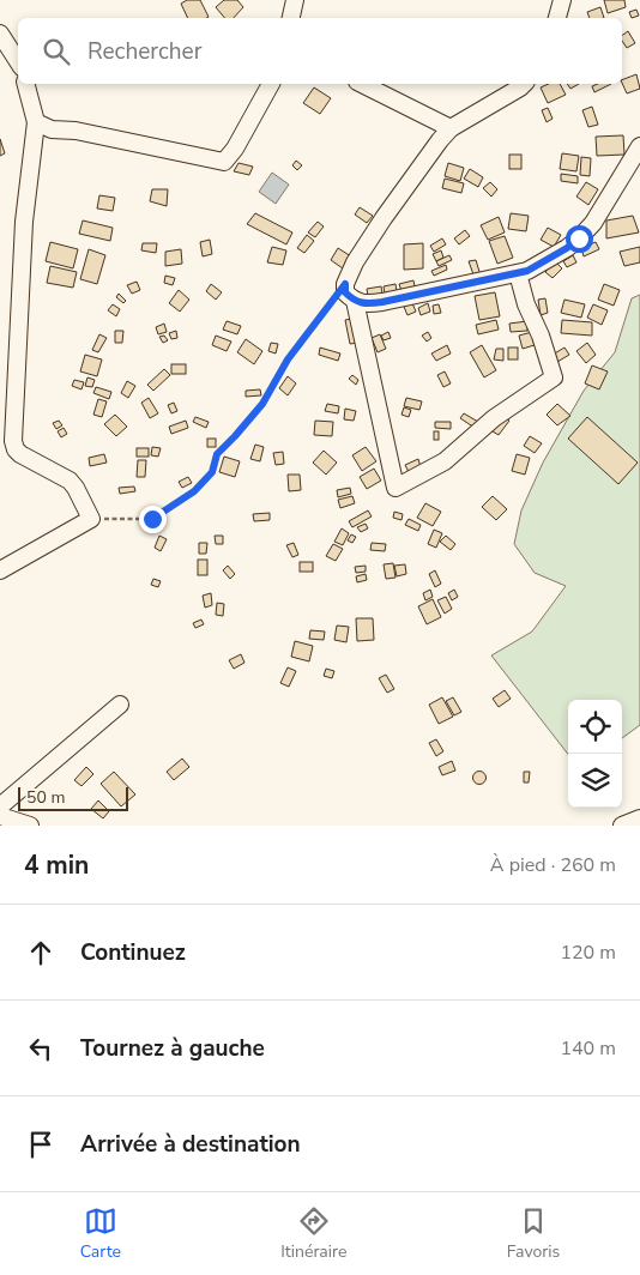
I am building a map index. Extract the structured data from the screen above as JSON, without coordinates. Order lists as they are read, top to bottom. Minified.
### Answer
{"scale_bar":"50 m","page":{"search":"Rechercher","scale":"50 m","heading":["4 min","À pied · 260 m"],"list":[["Continuez","120 m"],["Tournez à gauche","140 m"],"Arrivée à destination"],"nav":["Carte","Itinéraire","Favoris"]}}
